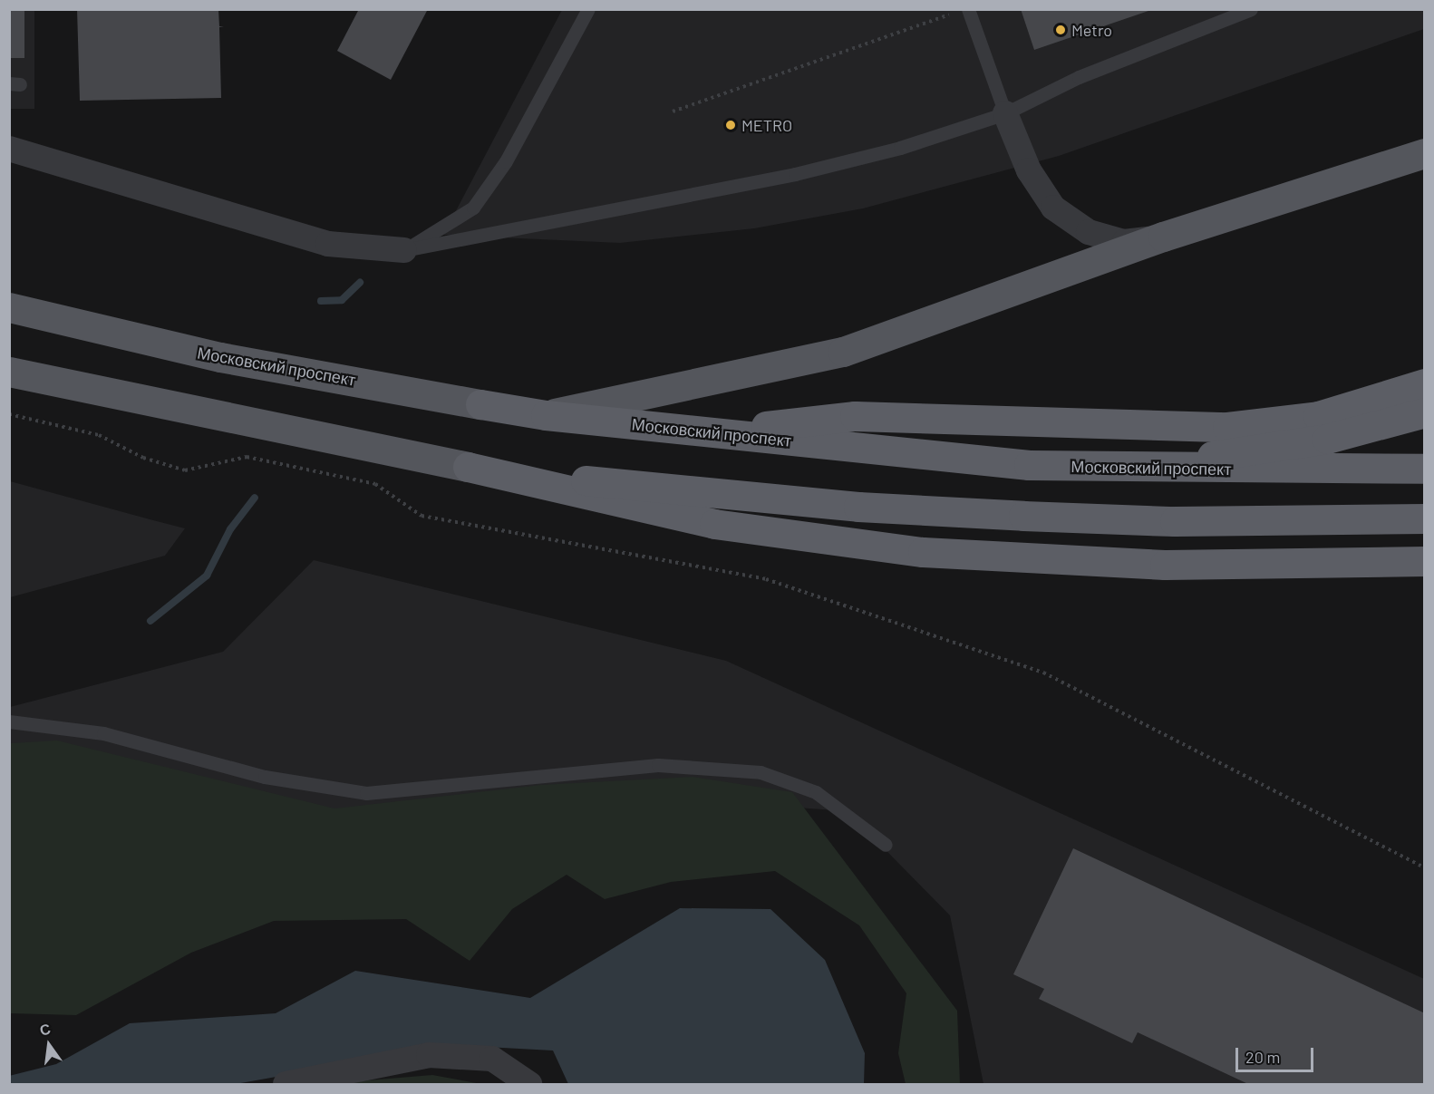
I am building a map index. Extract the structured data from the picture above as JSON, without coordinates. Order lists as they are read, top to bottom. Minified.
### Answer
{"streets":{"highway":["Московский проспект"]},"places":["Metro","METRO"],"scale_bar":"20 m","north":"top"}
